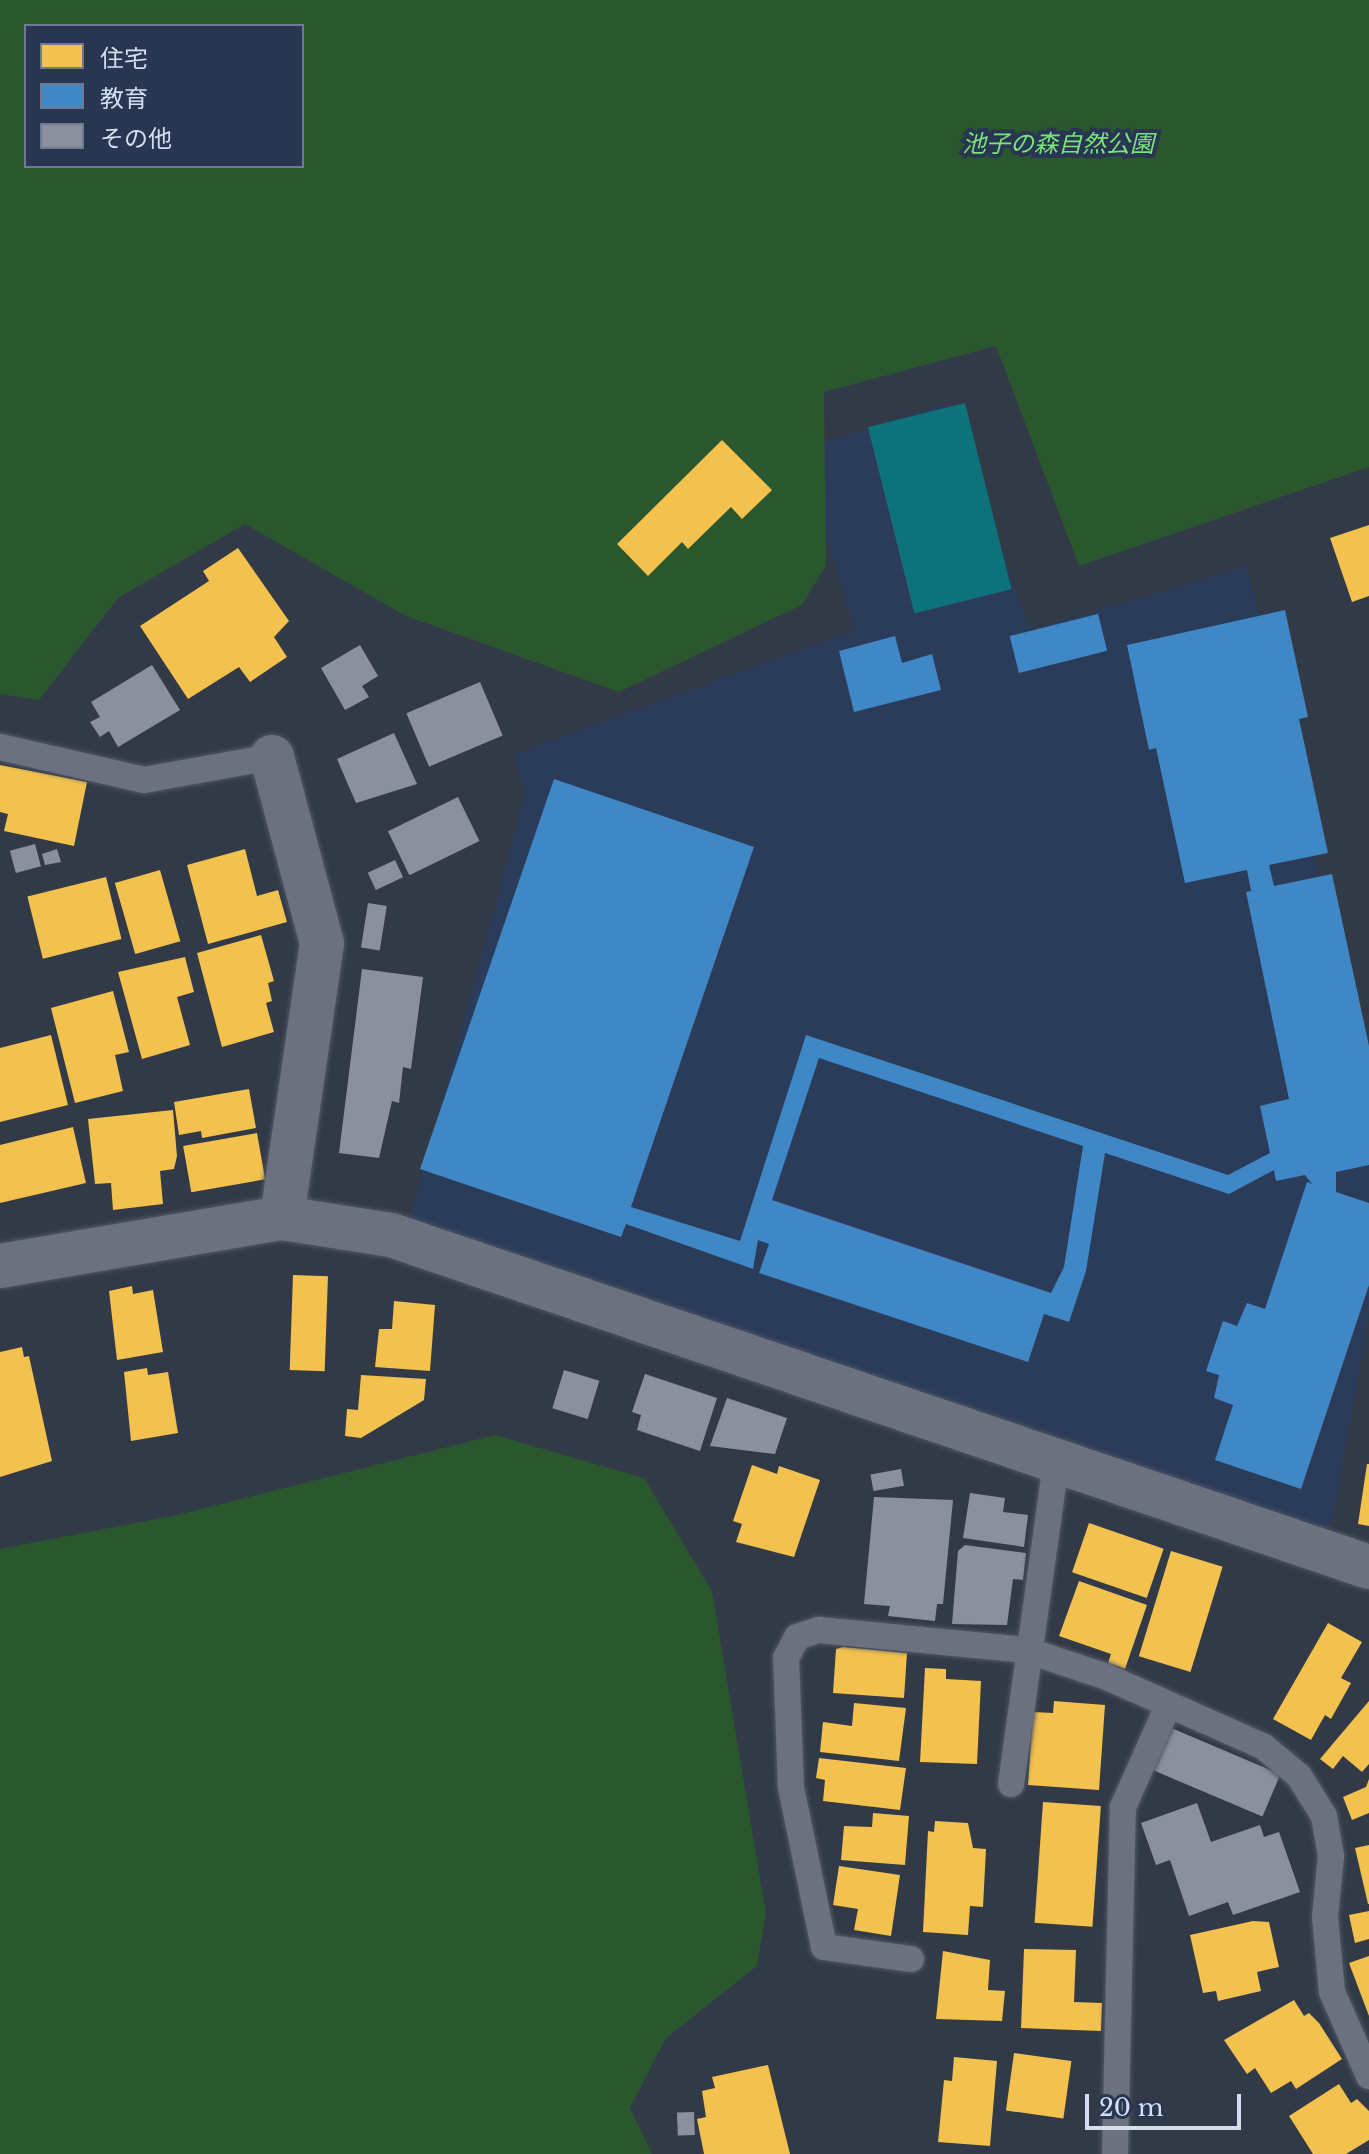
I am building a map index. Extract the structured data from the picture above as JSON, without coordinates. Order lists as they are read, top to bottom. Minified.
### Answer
{"parks":["池子の森自然公園"],"legend":["住宅","教育","その他"],"scale_bar":"20 m"}
